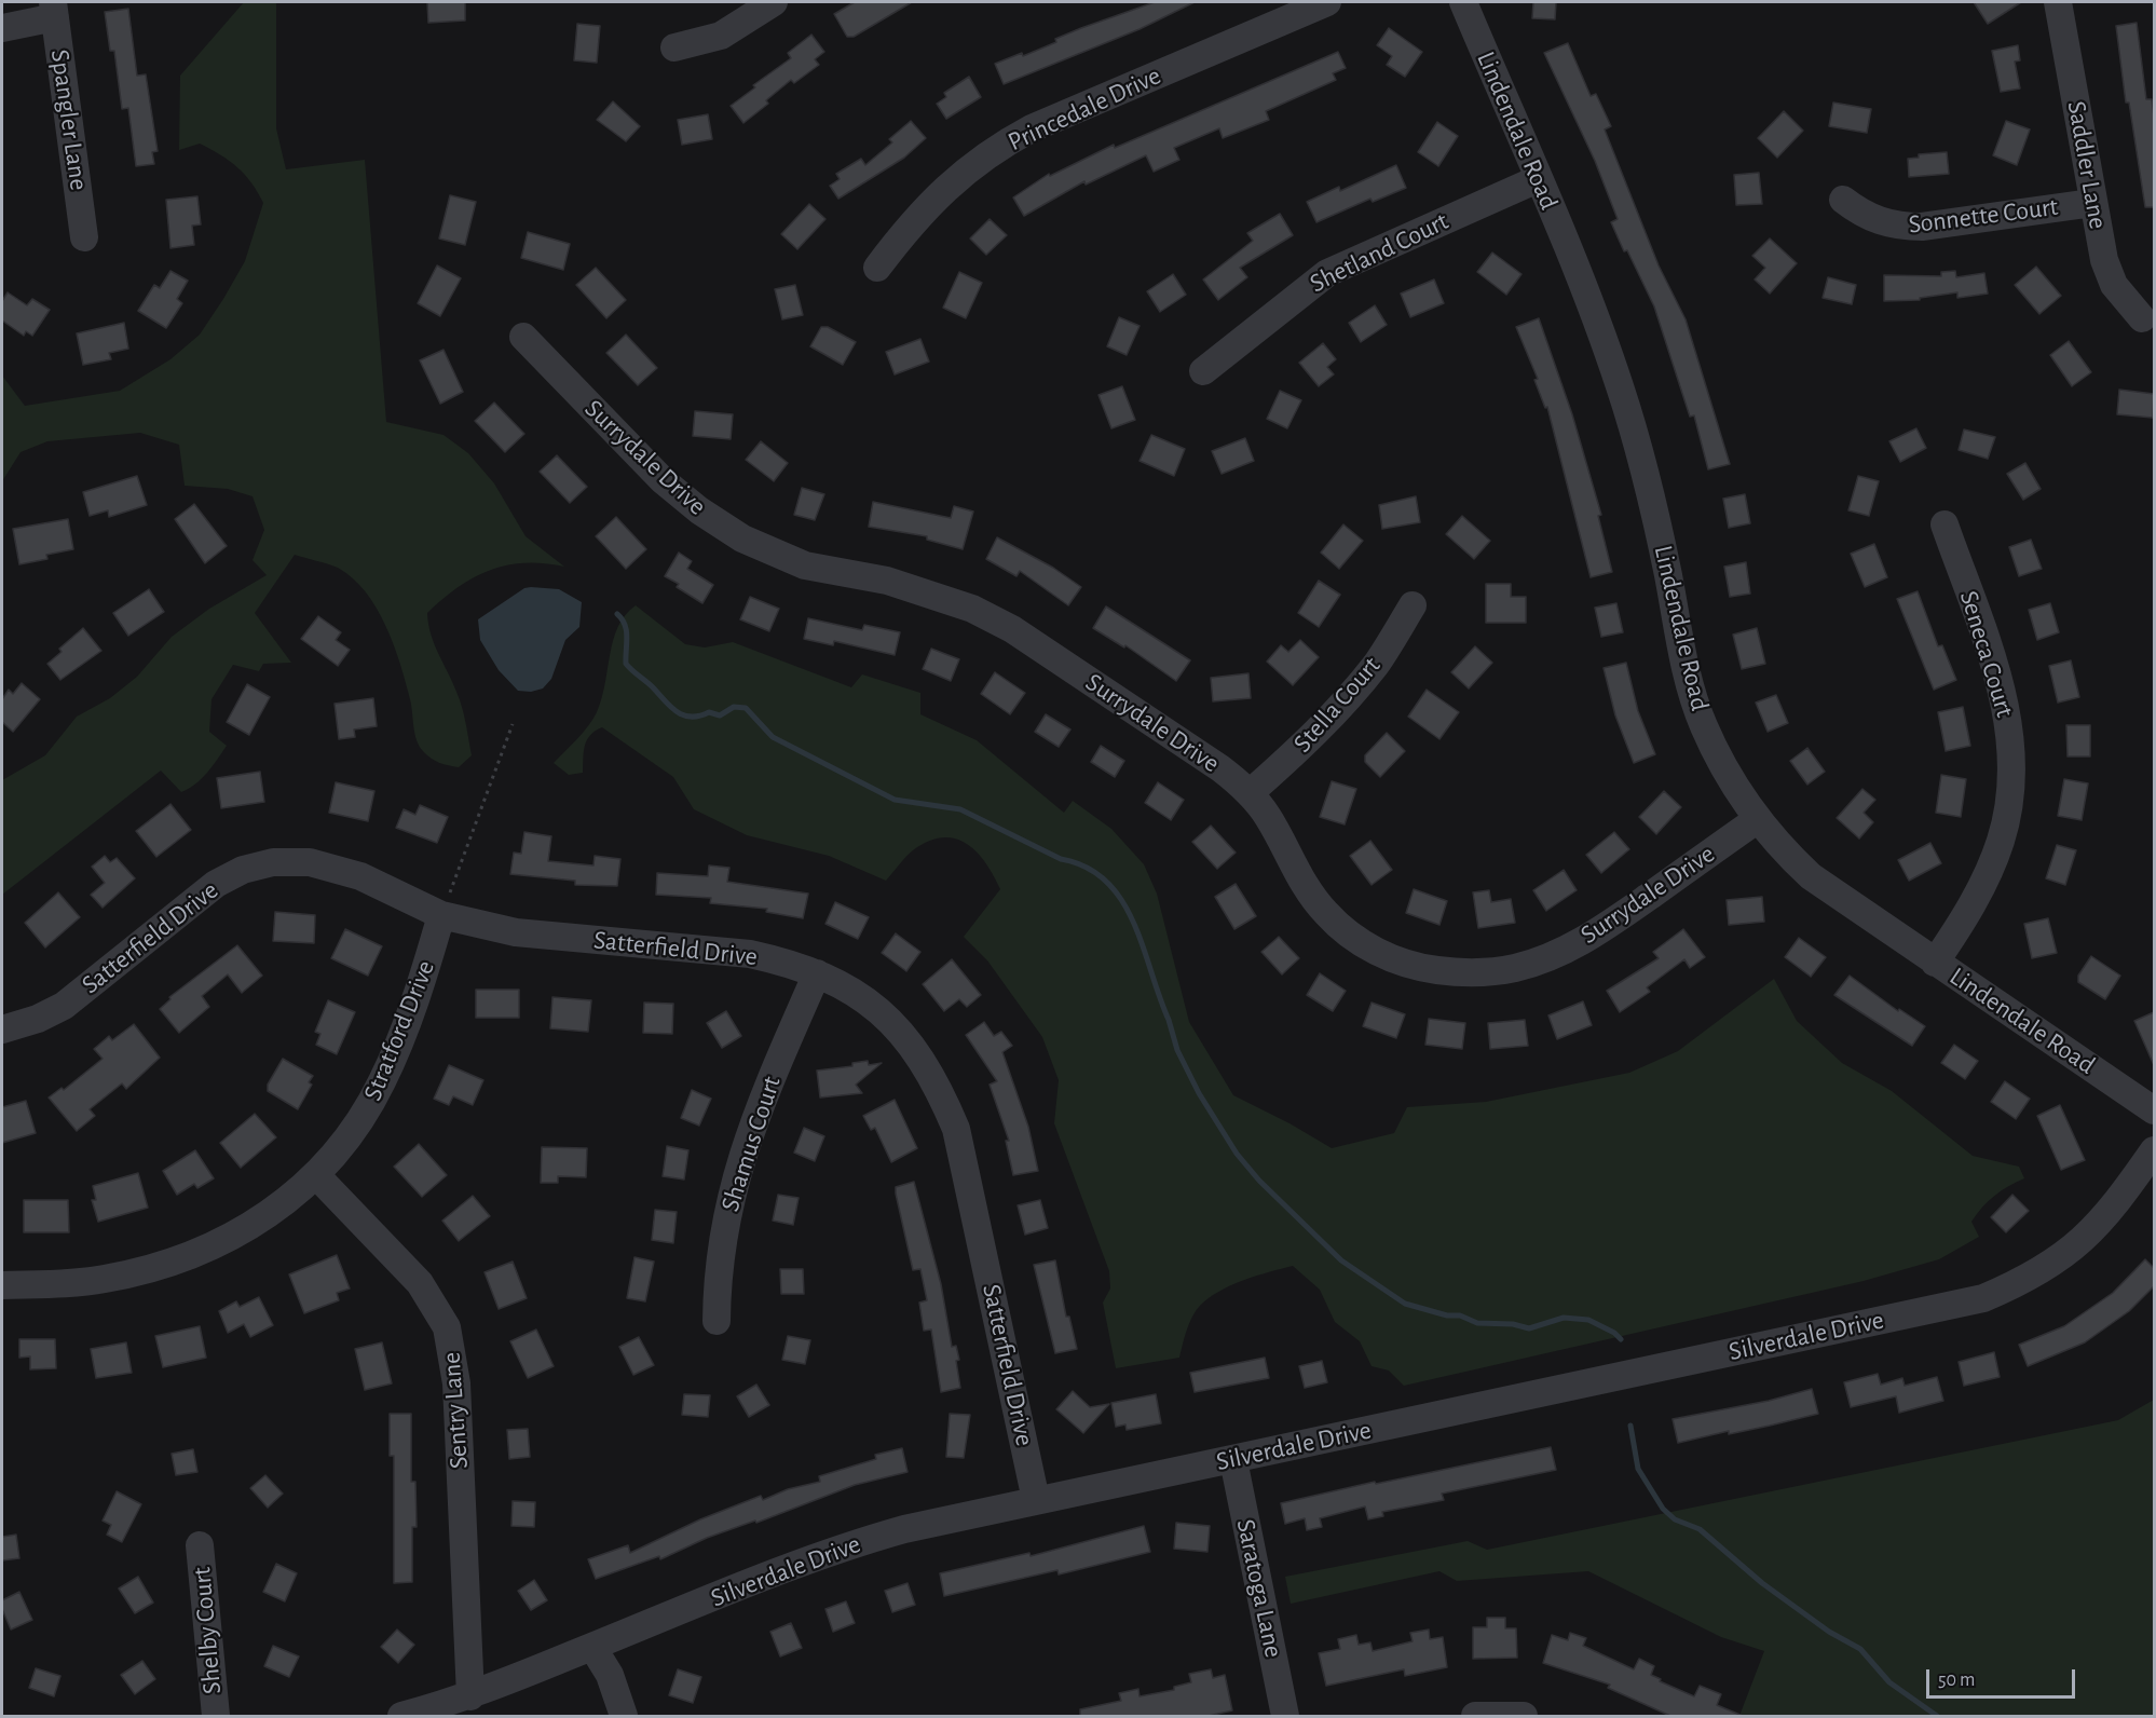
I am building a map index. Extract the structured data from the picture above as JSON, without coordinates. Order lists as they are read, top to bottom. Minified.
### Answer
{"streets":{"street":["Princedale Drive","Spangler Lane","Lindendale Road","Saddler Lane","Sonnette Court","Shetland Court","Surrydale Drive","Seneca Court","Stella Court","Satterfield Drive","Stratford Drive","Shamus Court","Silverdale Drive","Sentry Lane","Saratoga Lane","Shelby Court"]},"crossings":[["Lindendale Road","Shetland Court"],["Lindendale Road","Surrydale Drive"],["Lindendale Road","Seneca Court"],["Saddler Lane","Sonnette Court"],["Surrydale Drive","Stella Court"],["Satterfield Drive","Stratford Drive"],["Satterfield Drive","Shamus Court"],["Satterfield Drive","Silverdale Drive"],["Stratford Drive","Sentry Lane"],["Silverdale Drive","Sentry Lane"],["Silverdale Drive","Saratoga Lane"]],"scale_bar":"50 m"}
